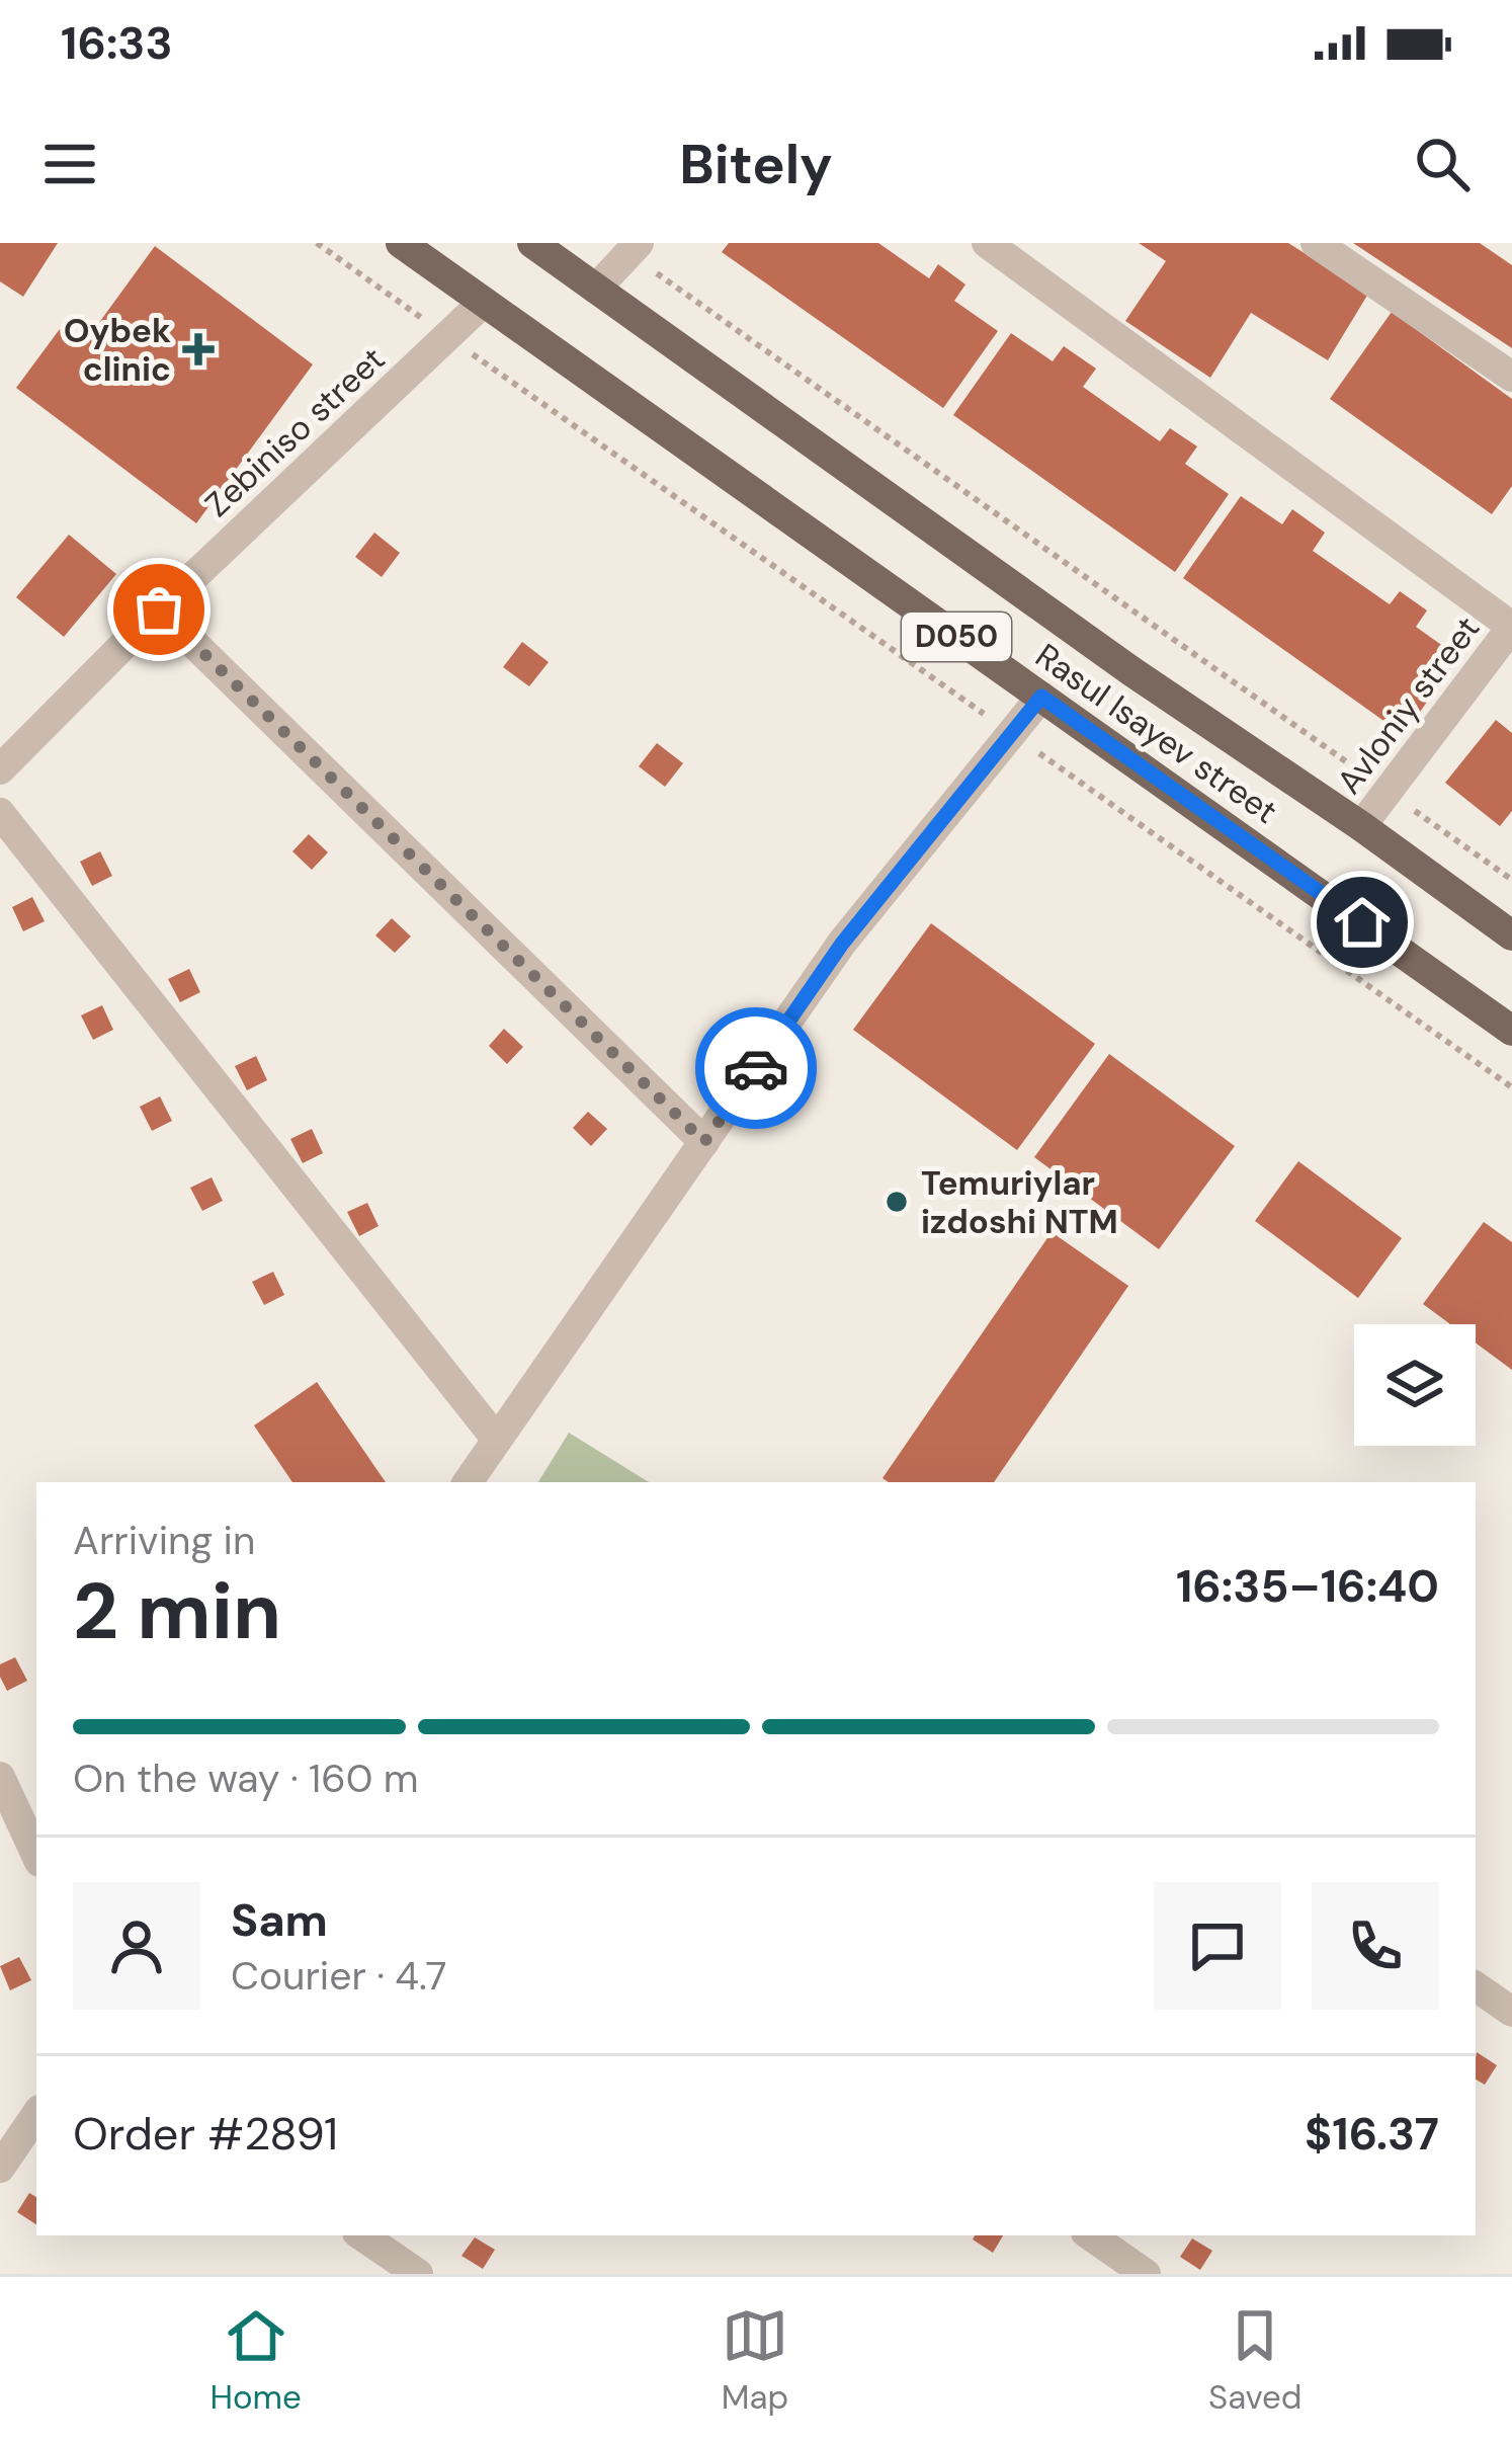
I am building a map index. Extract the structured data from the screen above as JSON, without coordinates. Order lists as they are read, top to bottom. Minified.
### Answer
{"streets":{"main road":["D050","Rasul Isayev street"],"street":["Zebiniso street","Avloniy street"]},"crossings":[["Zebiniso street","Rasul Isayev street"],["Avloniy street","Rasul Isayev street"]],"places":{"health":["Oybek clinic"],"other":["Temuriylar izdoshi NTM"]},"page":{"status":"16:33","header":"Bitely","heading":["2 min","Arriving in","16:35–16:40"],"panel":["Sam","Courier · 4.7","Order #2891","$16.37"],"bar":"On the way · 160 m","tabs":["Home","Map","Saved"]}}
